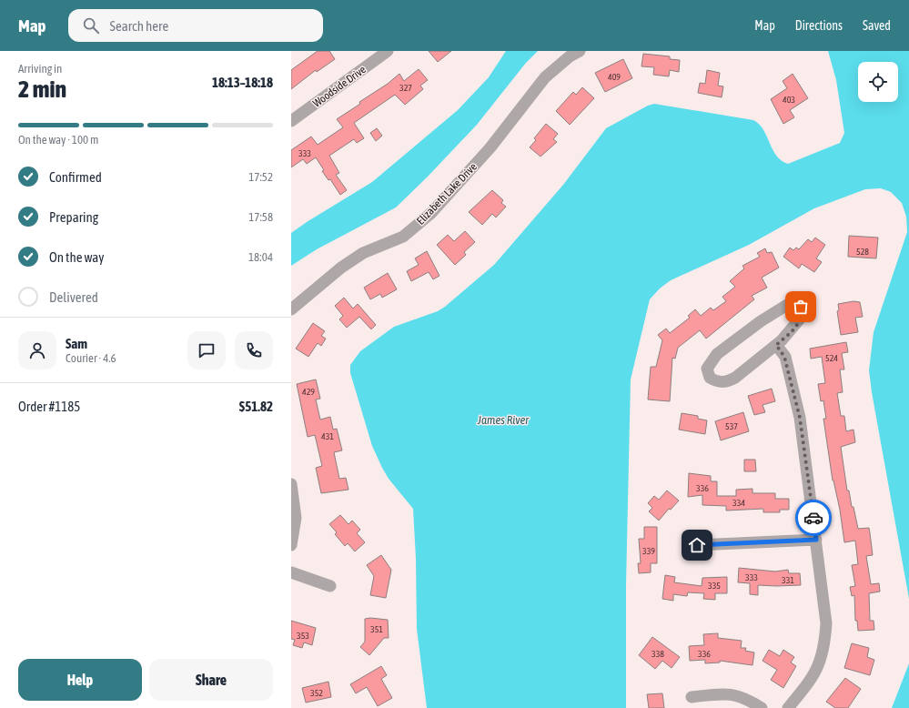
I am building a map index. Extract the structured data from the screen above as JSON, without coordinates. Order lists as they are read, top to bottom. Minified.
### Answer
{"streets":{"street":["Woodside Drive","Elizabeth Lake Drive"]},"water":["James River"],"house_numbers":["409","327","403","333","528","524","429","537","431","336","334","339","333","331","335","351","353","338","336","352"],"page":{"header":"Map","search":"Search here","nav":["Map","Directions","Saved"],"heading":["2 min","Arriving in","18:13–18:18"],"panel":["Sam","Courier · 4.6","Order #1185","$51.82"],"bar":"On the way · 100 m","list":[["Confirmed","17:52"],["Preparing","17:58"],["On the way","18:04"],"Delivered"],"buttons":["Help","Share"]}}
